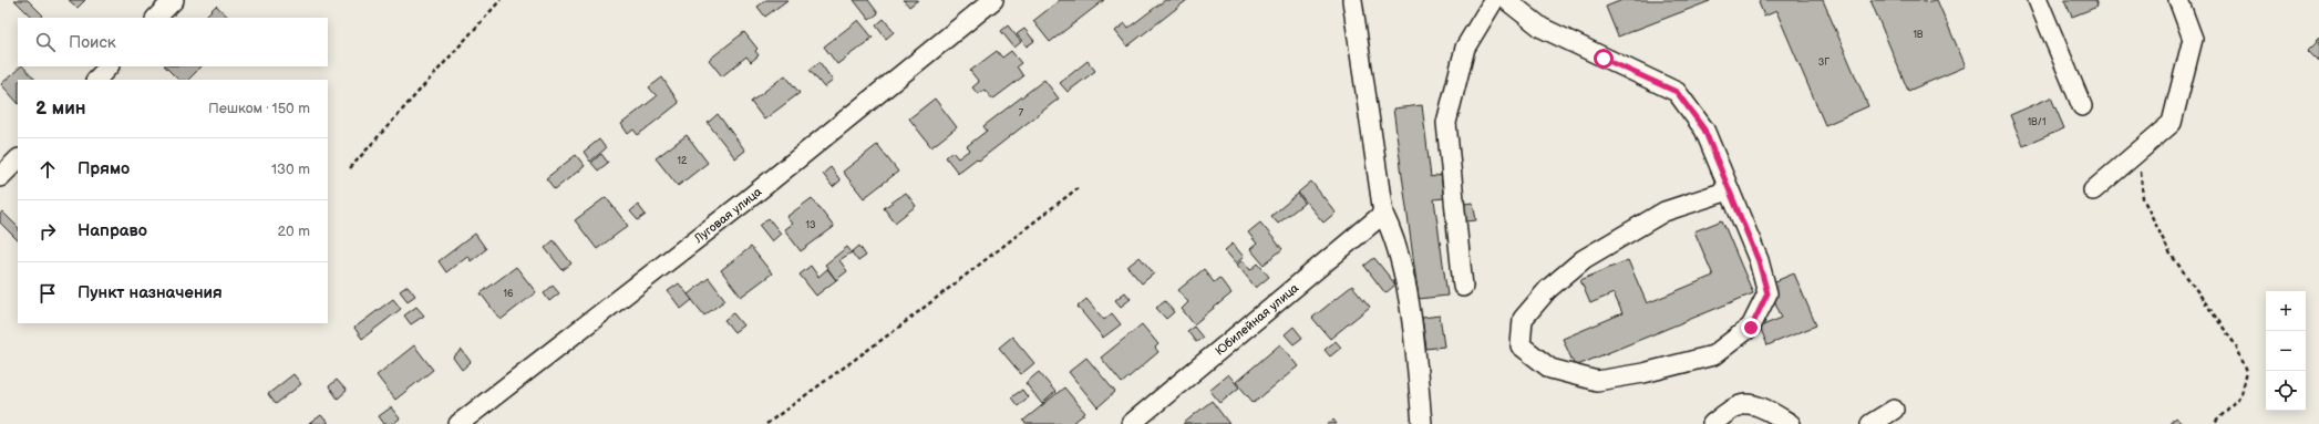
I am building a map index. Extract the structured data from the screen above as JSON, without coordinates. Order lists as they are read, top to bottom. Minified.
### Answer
{"streets":{"street":["Луговая улица","Юбилейная улица"]},"house_numbers":["1В","3Г","7","1В/1","12","13","16"],"page":{"search":"Поиск","heading":["2 мин","Пешком · 150 m"],"list":[["Прямо","130 m"],["Направо","20 m"],"Пункт назначения"],"map_buttons":["+","−"]}}
